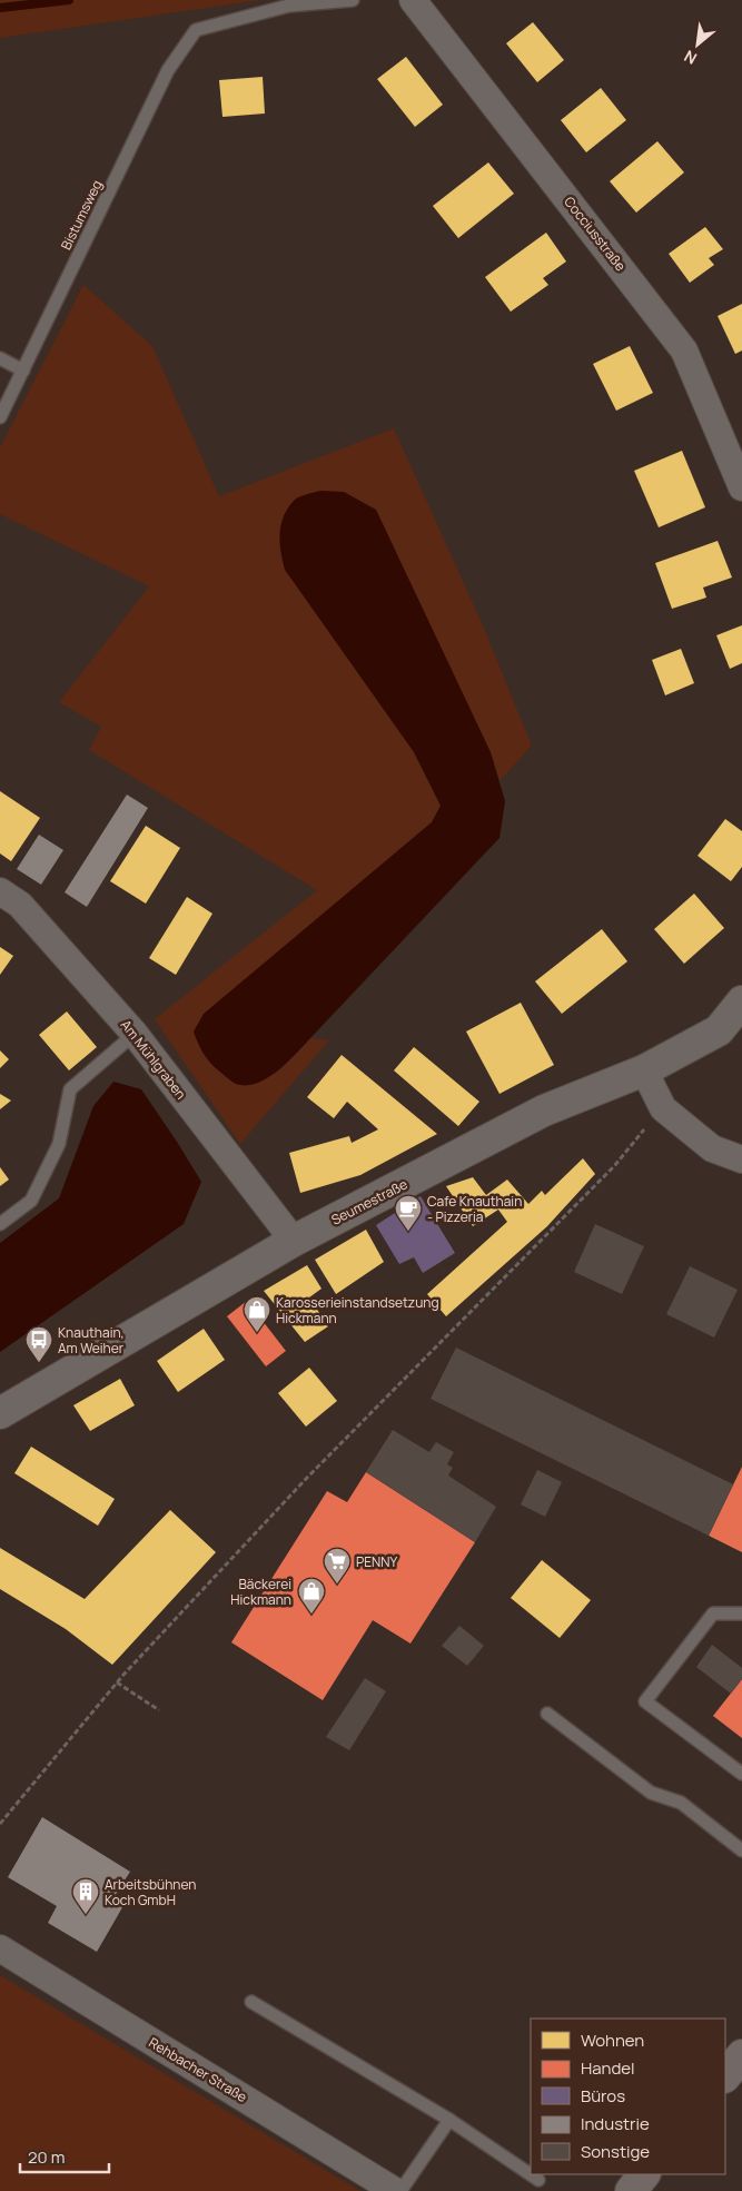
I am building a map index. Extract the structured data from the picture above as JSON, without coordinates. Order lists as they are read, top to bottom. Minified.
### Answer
{"streets":{"street":["Cocciusstraße","Am Mühlgraben","Seumestraße","Rehbacher Straße"],"lane":["Bistumsweg"]},"crossings":[["Am Mühlgraben","Seumestraße"]],"places":{"cafe":["Cafe Knauthain - Pizzeria"],"shop":["Karosserieinstandsetzung Hickmann","Bäckerei Hickmann"],"bus stop":["Knauthain, Am Weiher"],"supermarket":["PENNY"],"building":["Arbeitsbühnen Koch GmbH"]},"legend":["Wohnen","Handel","Büros","Industrie","Sonstige"],"scale_bar":"20 m","north":"bottom left"}
